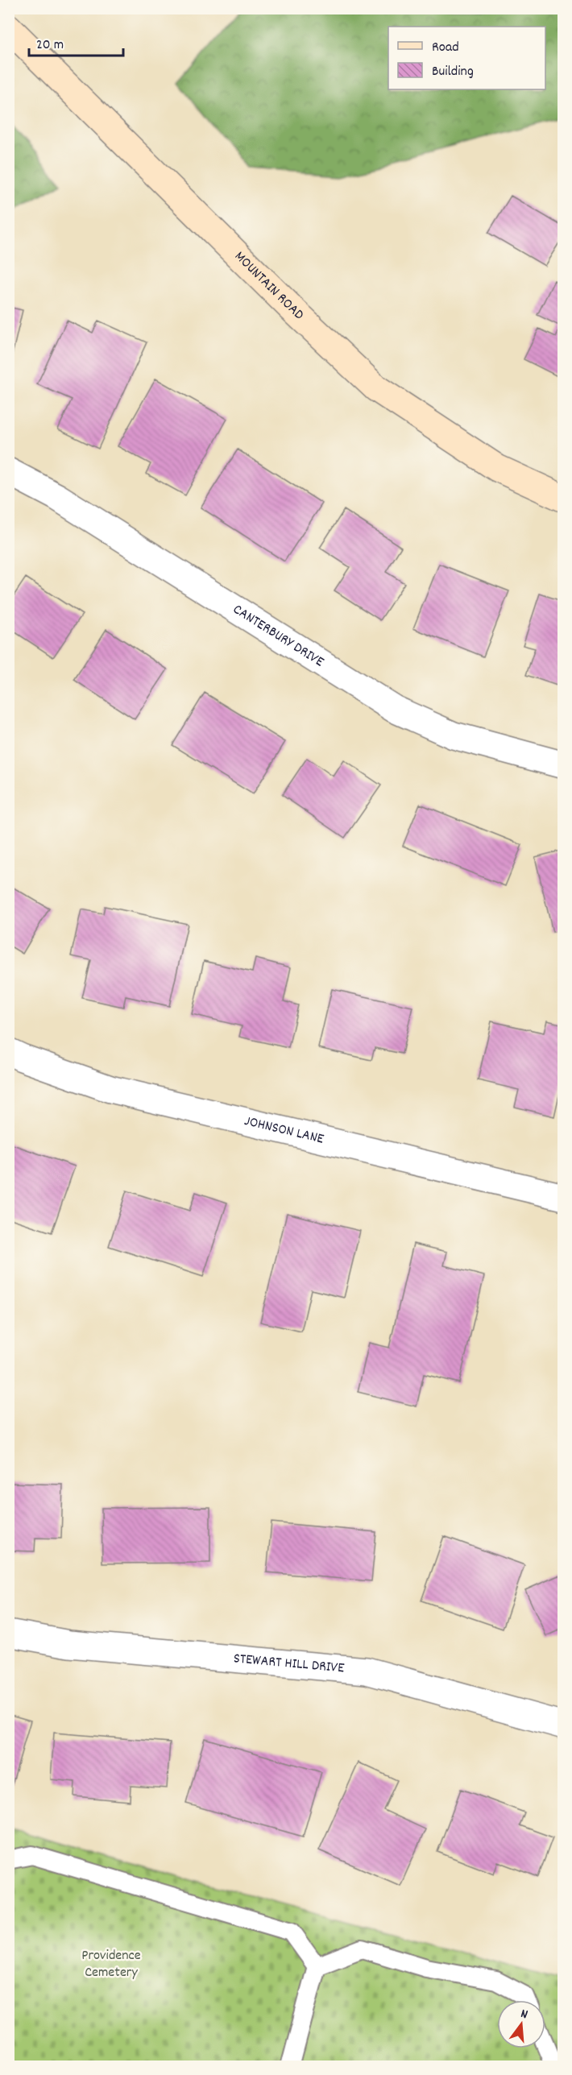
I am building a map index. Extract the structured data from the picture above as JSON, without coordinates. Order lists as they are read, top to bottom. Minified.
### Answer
{"streets":{"street":["MOUNTAIN ROAD","CANTERBURY DRIVE","JOHNSON LANE","STEWART HILL DRIVE"]},"parks":["Providence Cemetery"],"legend":["Road","Building"],"scale_bar":"20 m","north":"top"}
